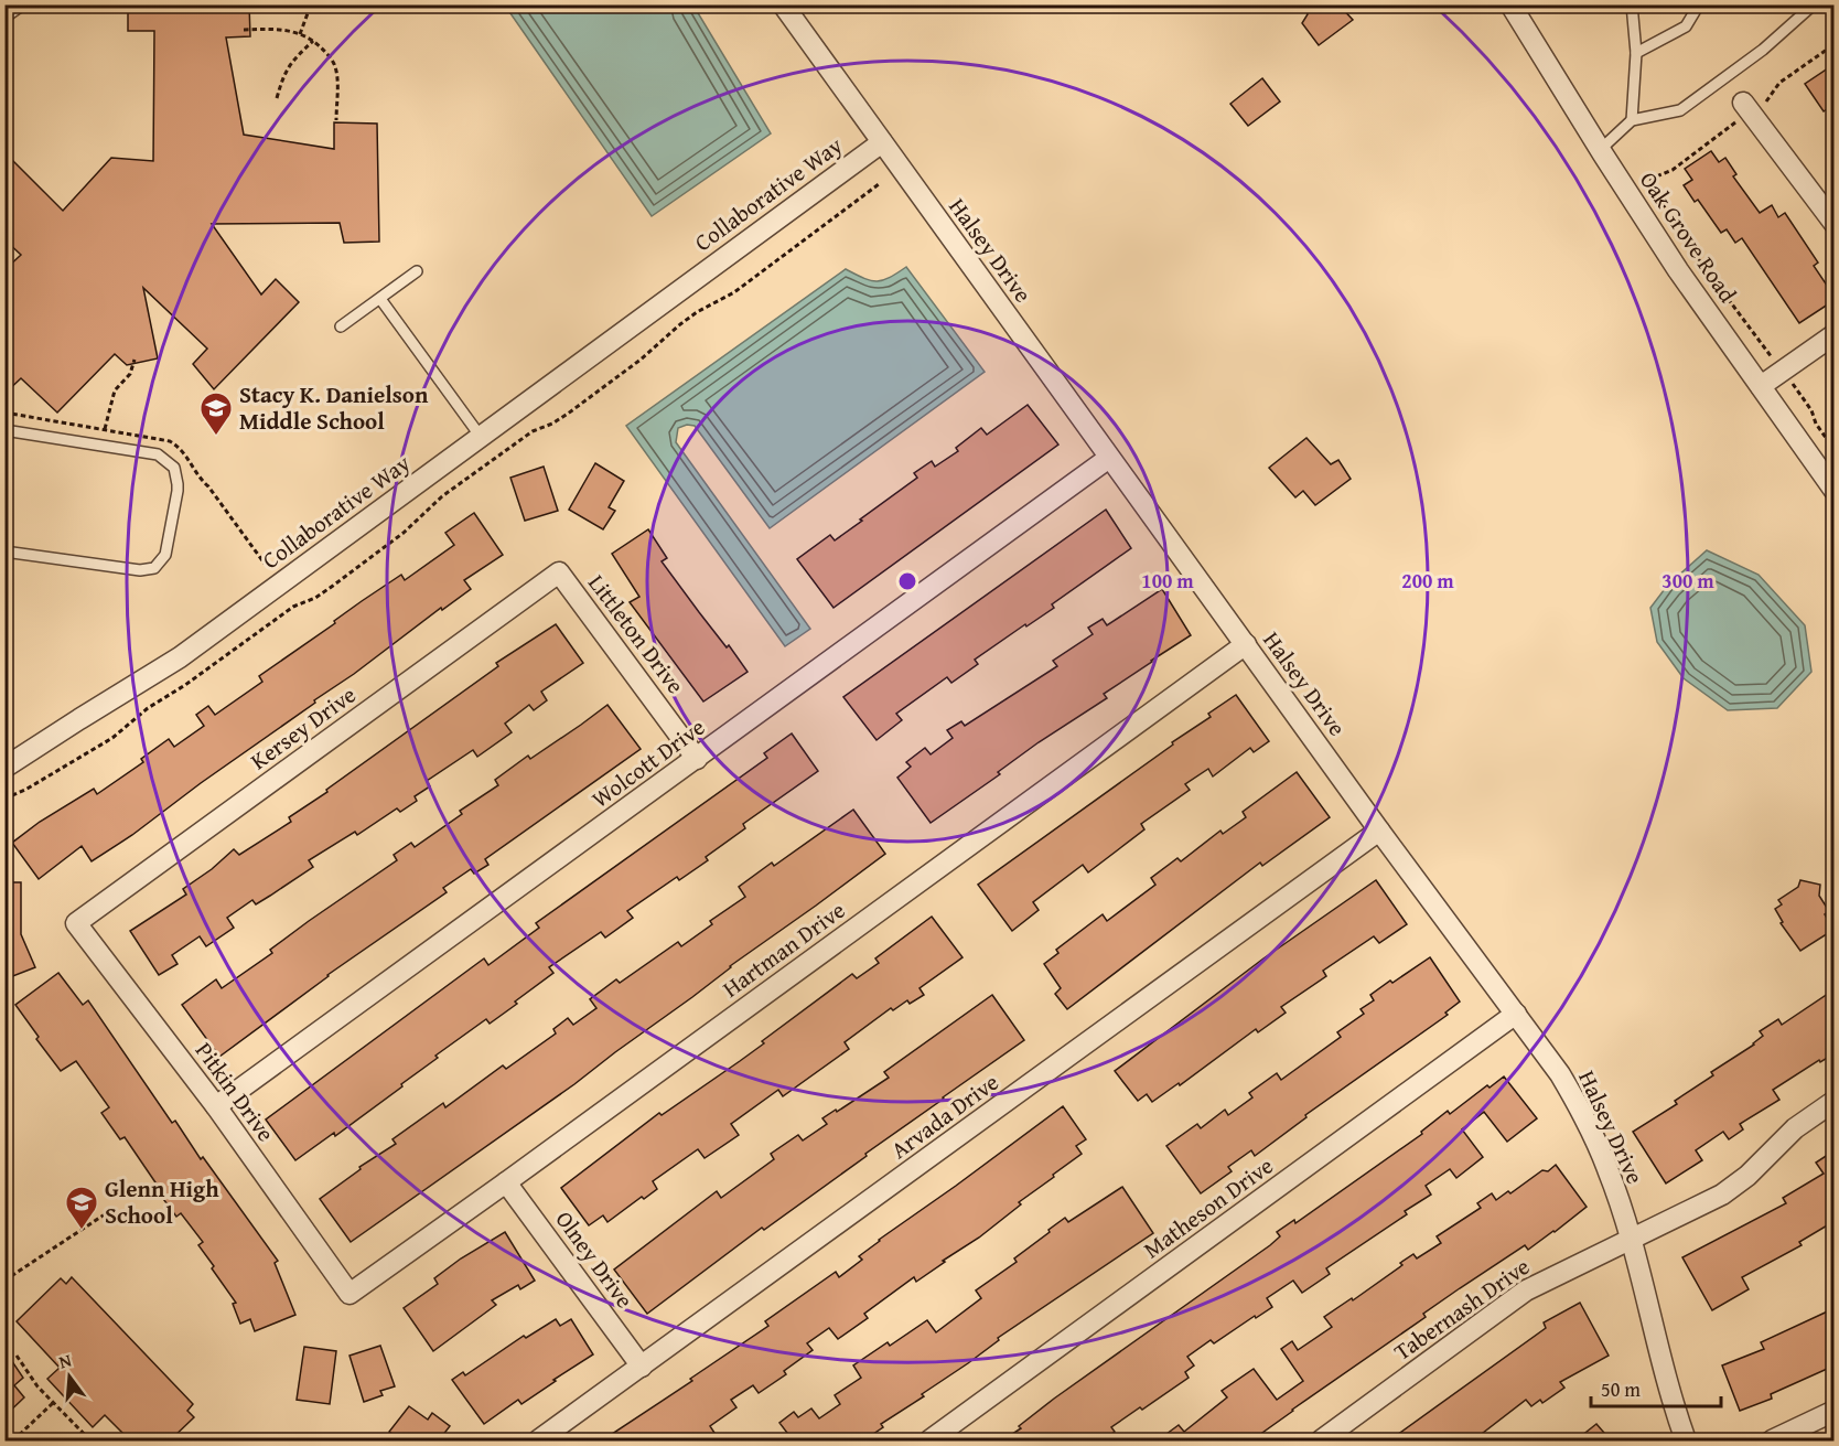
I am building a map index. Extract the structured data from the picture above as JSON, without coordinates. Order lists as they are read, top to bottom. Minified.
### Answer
{"streets":{"street":["Collaborative Way","Oak Grove Road","Halsey Drive","Littleton Drive","Kersey Drive","Wolcott Drive","Hartman Drive","Pitkin Drive","Arvada Drive","Matheson Drive","Olney Drive","Tabernash Drive"]},"crossings":[["Collaborative Way","Halsey Drive"],["Halsey Drive","Wolcott Drive"],["Halsey Drive","Hartman Drive"],["Halsey Drive","Arvada Drive"],["Halsey Drive","Matheson Drive"],["Halsey Drive","Tabernash Drive"],["Littleton Drive","Kersey Drive"],["Littleton Drive","Wolcott Drive"],["Kersey Drive","Pitkin Drive"],["Wolcott Drive","Pitkin Drive"],["Hartman Drive","Pitkin Drive"],["Hartman Drive","Olney Drive"],["Arvada Drive","Olney Drive"]],"places":{"school or university":["Stacy K. Danielson Middle School","Glenn High School"]},"scale_bar":"50 m","north":"top","rings":["100 m","200 m","300 m"]}
